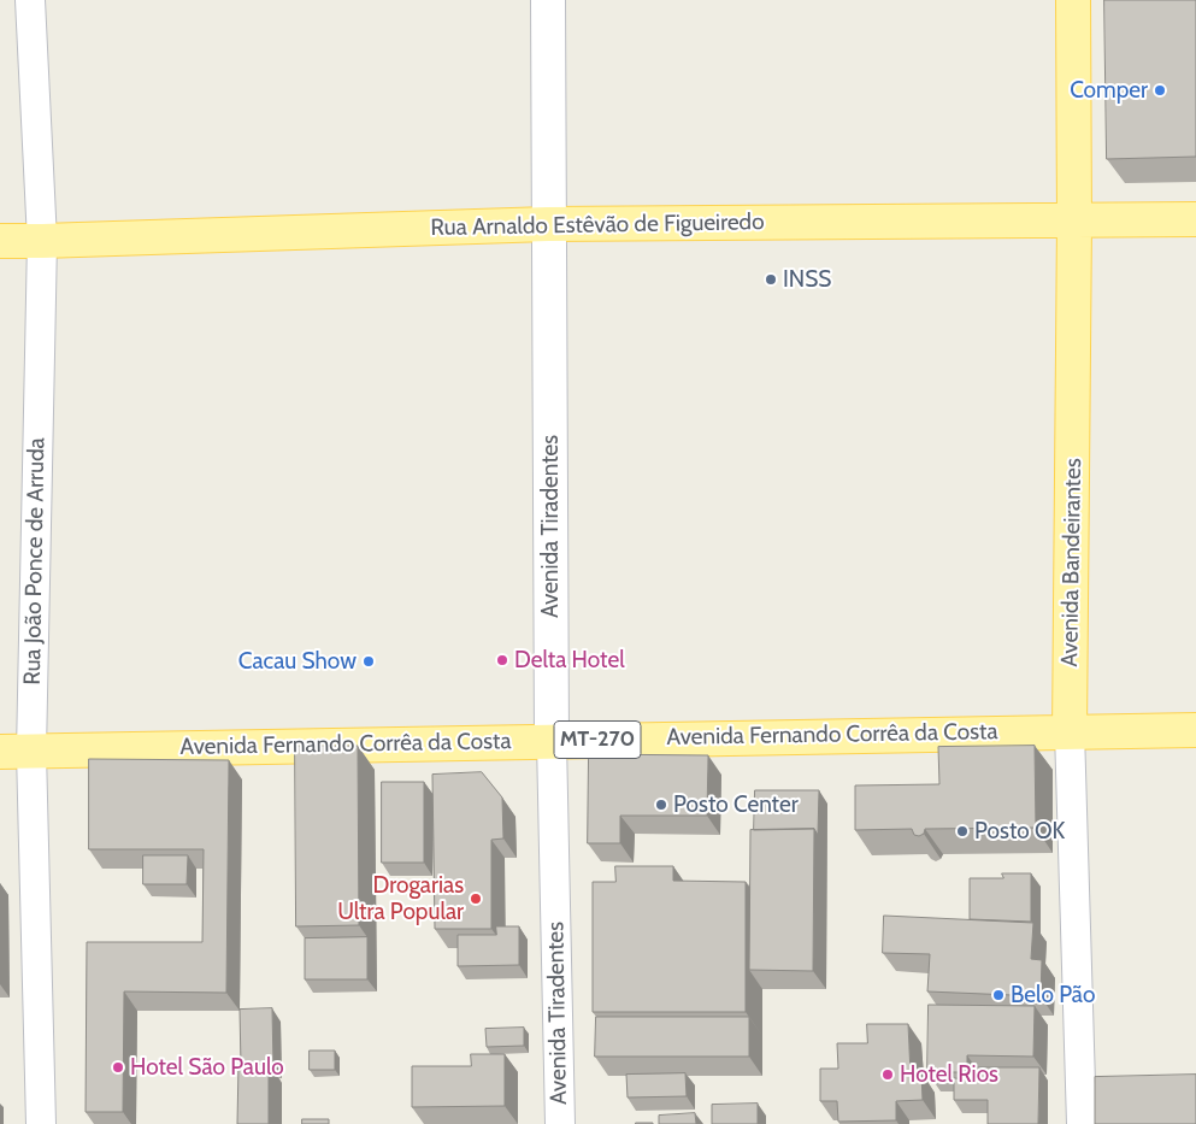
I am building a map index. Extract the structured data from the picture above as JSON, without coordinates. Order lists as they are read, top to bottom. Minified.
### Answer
{"streets":{"main road":["Rua Arnaldo Estêvão de Figueiredo","Avenida Bandeirantes","Avenida Fernando Corrêa da Costa","MT-270"],"street":["Avenida Tiradentes","Rua João Ponce de Arruda"]},"crossings":[["Rua Arnaldo Estêvão de Figueiredo","Avenida Tiradentes"],["Rua Arnaldo Estêvão de Figueiredo","Rua João Ponce de Arruda"],["Rua Arnaldo Estêvão de Figueiredo","Avenida Bandeirantes"],["Avenida Tiradentes","Avenida Fernando Corrêa da Costa"],["Rua João Ponce de Arruda","Avenida Fernando Corrêa da Costa"],["Avenida Bandeirantes","Avenida Fernando Corrêa da Costa"]],"places":["Comper","INSS","Delta Hotel","Cacau Show","Posto Center","Posto OK","Drogarias Ultra Popular","Belo Pão","Hotel São Paulo","Hotel Rios"]}
